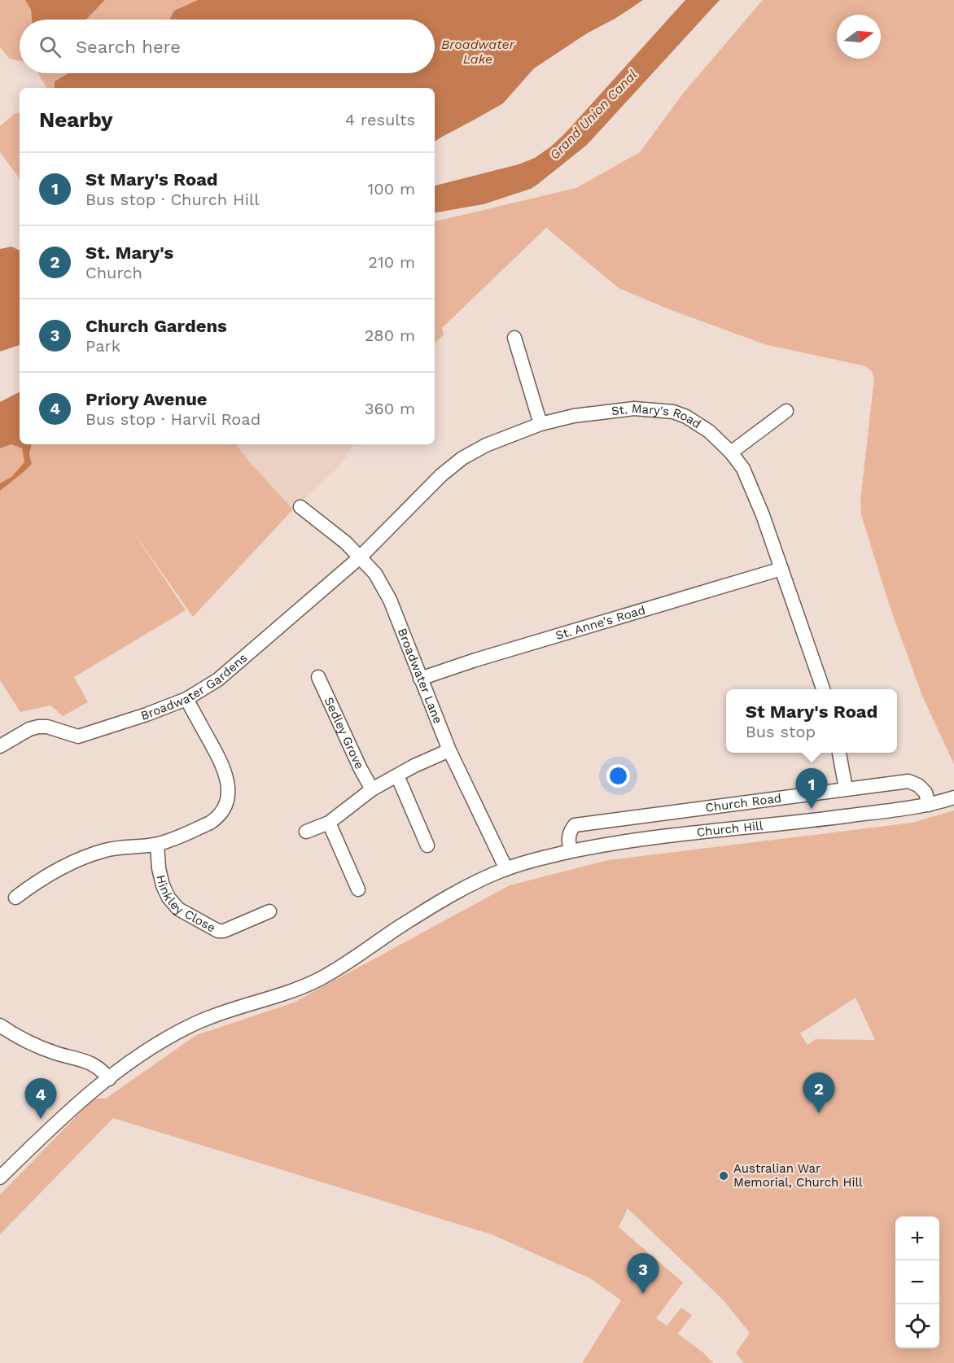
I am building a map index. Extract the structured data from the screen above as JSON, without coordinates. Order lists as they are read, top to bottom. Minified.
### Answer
{"streets":{"street":["St. Mary's Road","St. Anne's Road","Broadwater Lane","Broadwater Gardens","Sedley Grove","Church Road","Church Hill","Hinkley Close"]},"crossings":[["St. Mary's Road","St. Anne's Road"],["St. Mary's Road","Broadwater Lane"],["St. Mary's Road","Broadwater Gardens"],["St. Anne's Road","Broadwater Lane"],["Broadwater Lane","Broadwater Gardens"],["Broadwater Lane","Church Hill"],["Church Road","Church Hill"]],"water":["Broadwater Lake","Grand Union Canal"],"places":["Australian War Memorial, Church Hill"],"north":"right","page":{"search":"Search here","heading":["Nearby","4 results"],"list":[{"mark":"1","name":"St Mary's Road","note":"Bus stop · Church Hill","value":"100 m"},{"mark":"2","name":"St. Mary's","note":"Church","value":"210 m"},{"mark":"3","name":"Church Gardens","note":"Park","value":"280 m"},{"mark":"4","name":"Priory Avenue","note":"Bus stop · Harvil Road","value":"360 m"}],"popup":["St Mary's Road","Bus stop"],"pins":["1","2","4","3"],"map_buttons":["+","−"]}}
